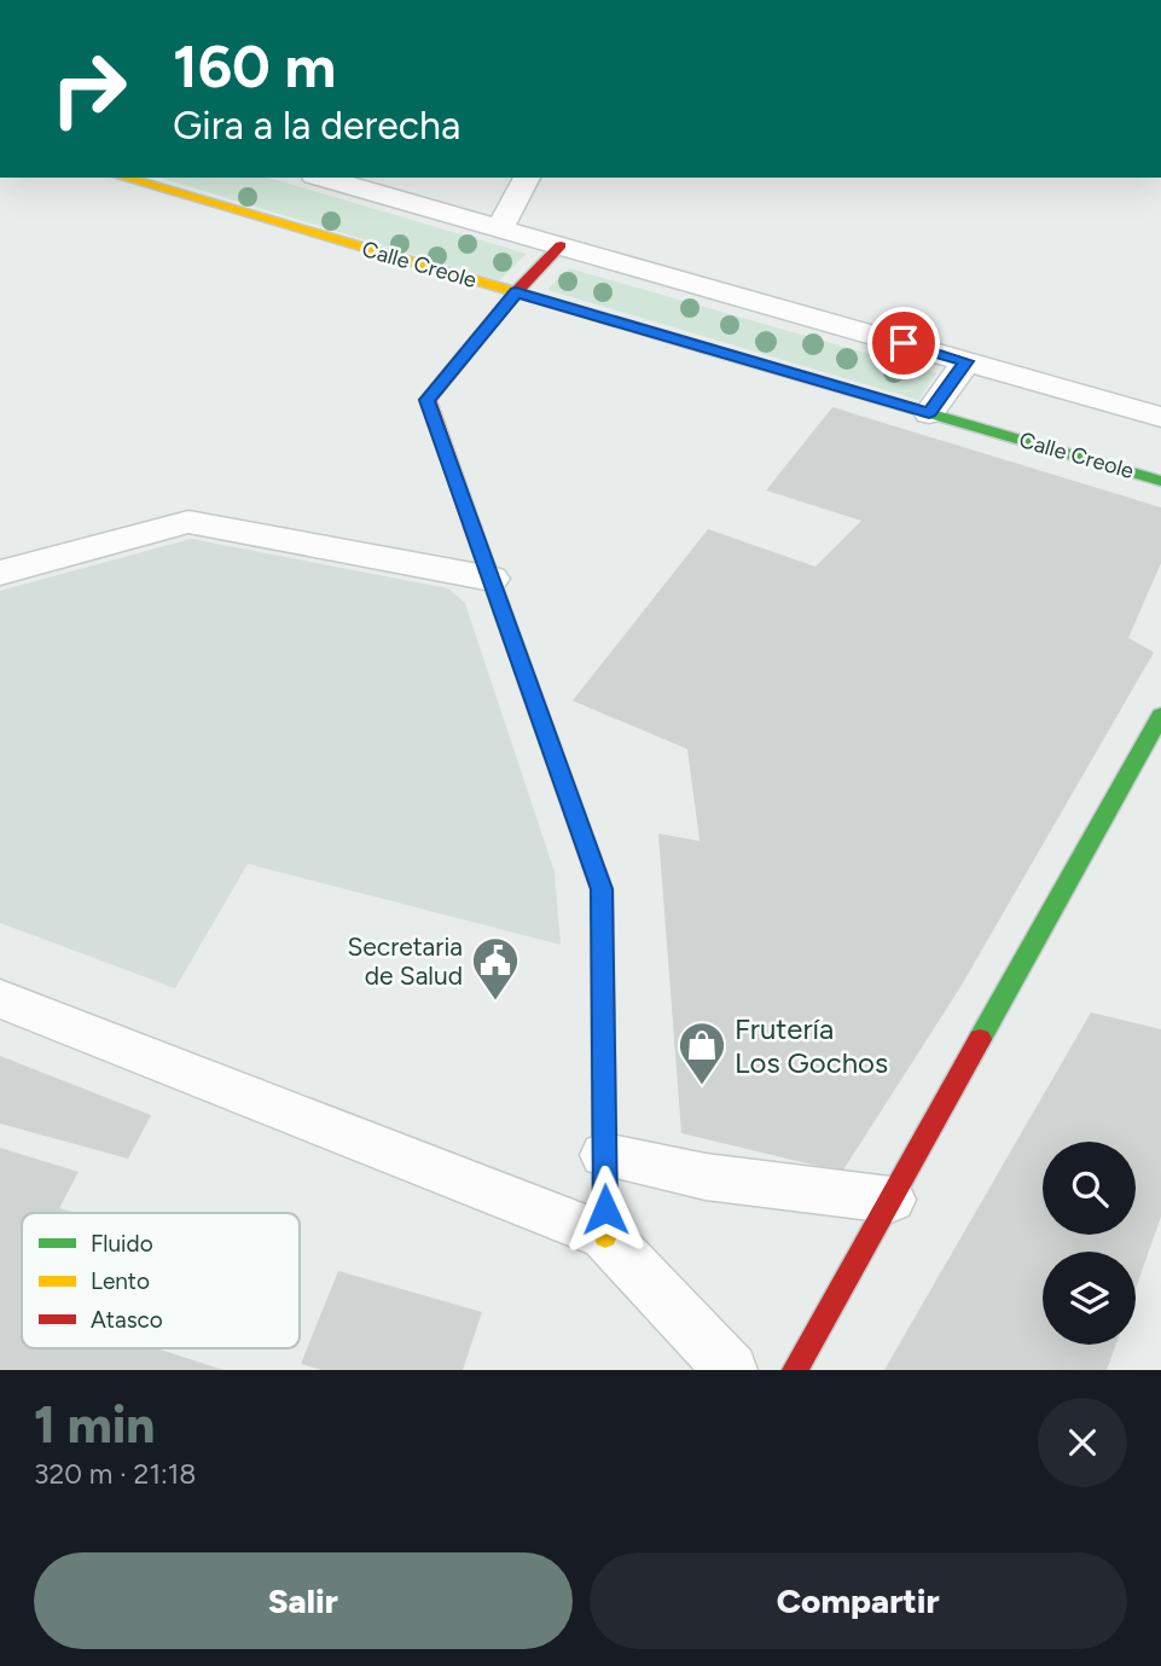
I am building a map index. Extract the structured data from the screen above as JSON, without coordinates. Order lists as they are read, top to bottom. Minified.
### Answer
{"streets":{"street":["Calle Creole"]},"places":{"public building":["Secretaria de Salud"],"shop":["Frutería Los Gochos"]},"legend":["Fluido","Lento","Atasco"],"page":{"turn":["160 m","Gira a la derecha"],"heading":["1 min","320 m · 21:18"],"buttons":["Salir","Compartir"]}}
